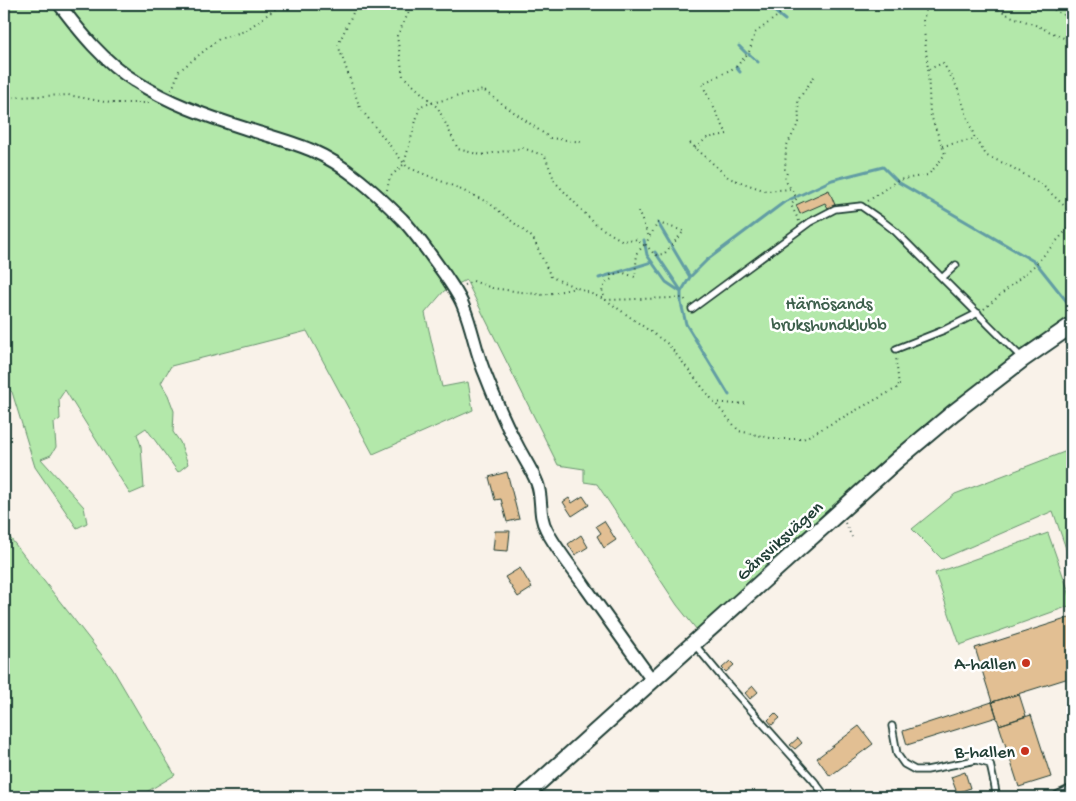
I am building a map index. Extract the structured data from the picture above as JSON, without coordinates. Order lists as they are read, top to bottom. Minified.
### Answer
{"streets":{"main road":["Gånsviksvägen"]},"parks":["Härnösands brukshundklubb"],"places":["A-hallen","B-hallen"]}
